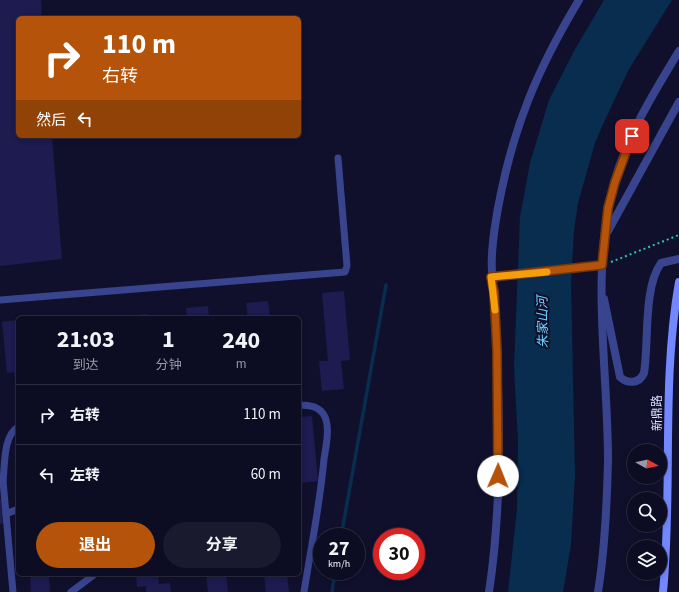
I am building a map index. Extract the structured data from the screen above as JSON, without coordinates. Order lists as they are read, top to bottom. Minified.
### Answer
{"streets":{"street":["新鼎路"]},"water":["朱家山河"],"north":"right","page":{"turn":["110 m","右转"],"then":"然后","eta":["21:03","到达","1","分钟","240","m"],"list":[{"name":"右转","value":"110 m"},{"name":"左转","value":"60 m"}],"buttons":["退出","分享"],"speed":"27 km/h","limit":"30"}}
